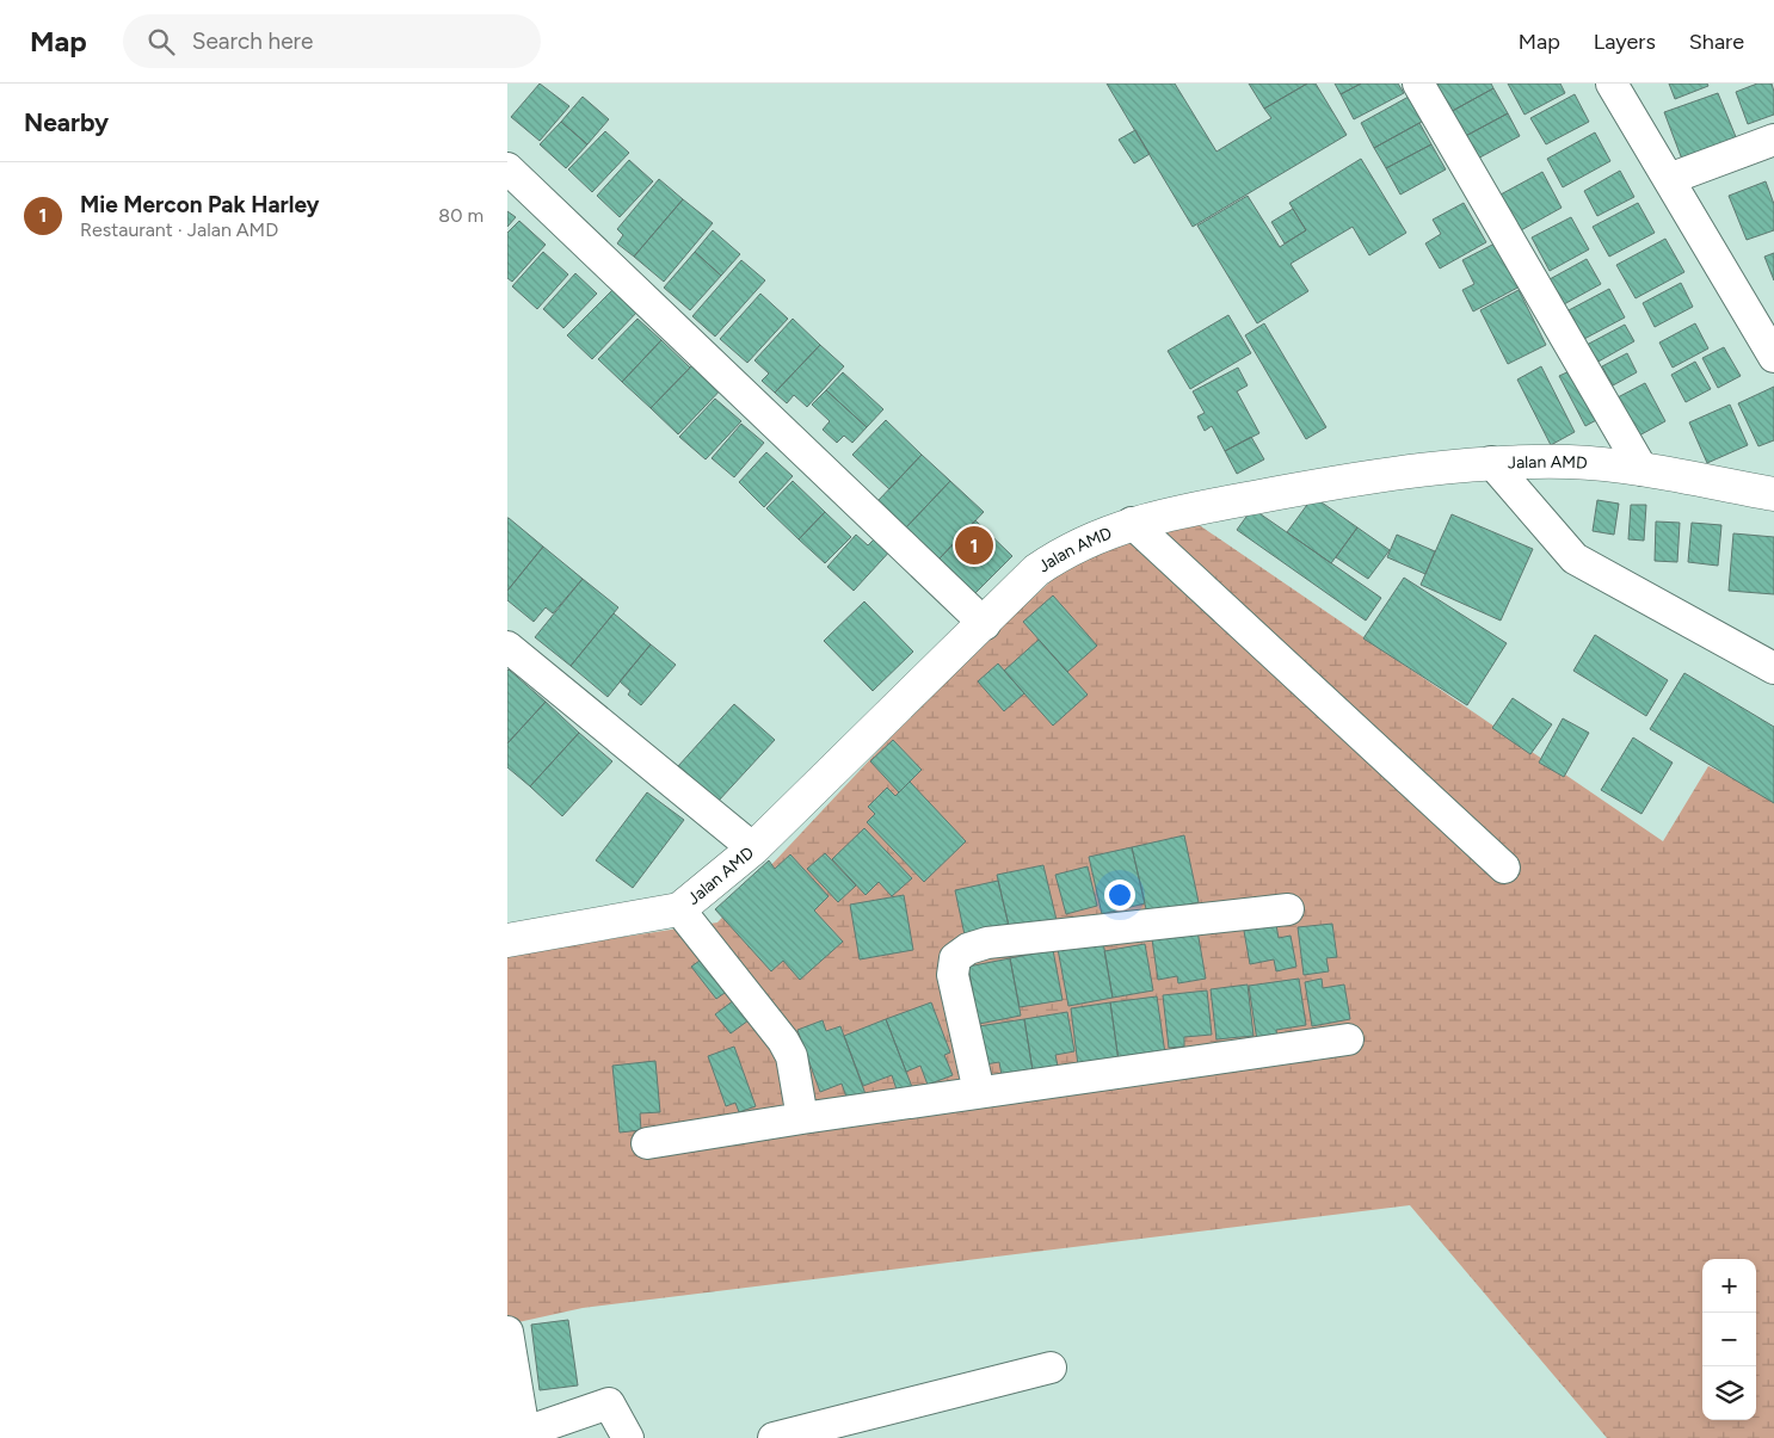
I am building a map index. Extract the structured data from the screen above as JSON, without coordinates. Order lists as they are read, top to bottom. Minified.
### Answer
{"streets":{"street":["Jalan AMD"]},"page":{"header":"Map","search":"Search here","nav":["Map","Layers","Share"],"heading":"Nearby","list":[{"mark":"1","name":"Mie Mercon Pak Harley","note":"Restaurant · Jalan AMD","value":"80 m"}],"pins":"1","map_buttons":["+","−"]}}
